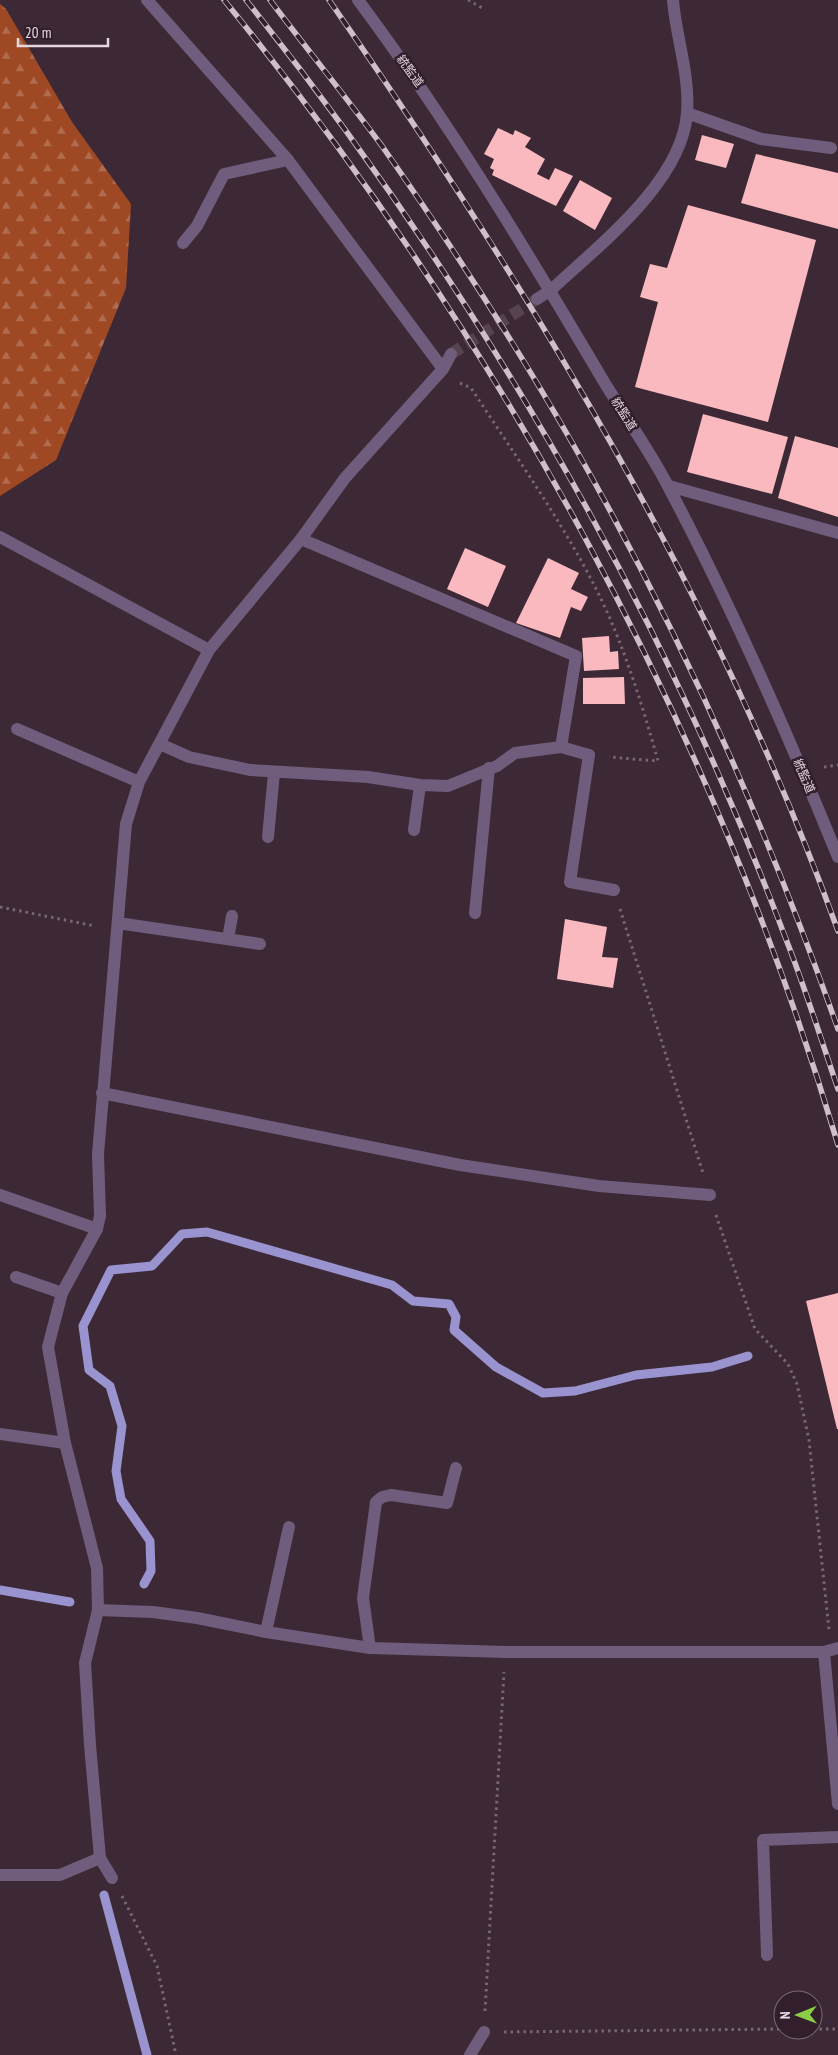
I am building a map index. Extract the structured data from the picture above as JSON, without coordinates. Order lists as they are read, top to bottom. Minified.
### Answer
{"streets":{"street":["統監道"]},"scale_bar":"20 m","north":"left"}
